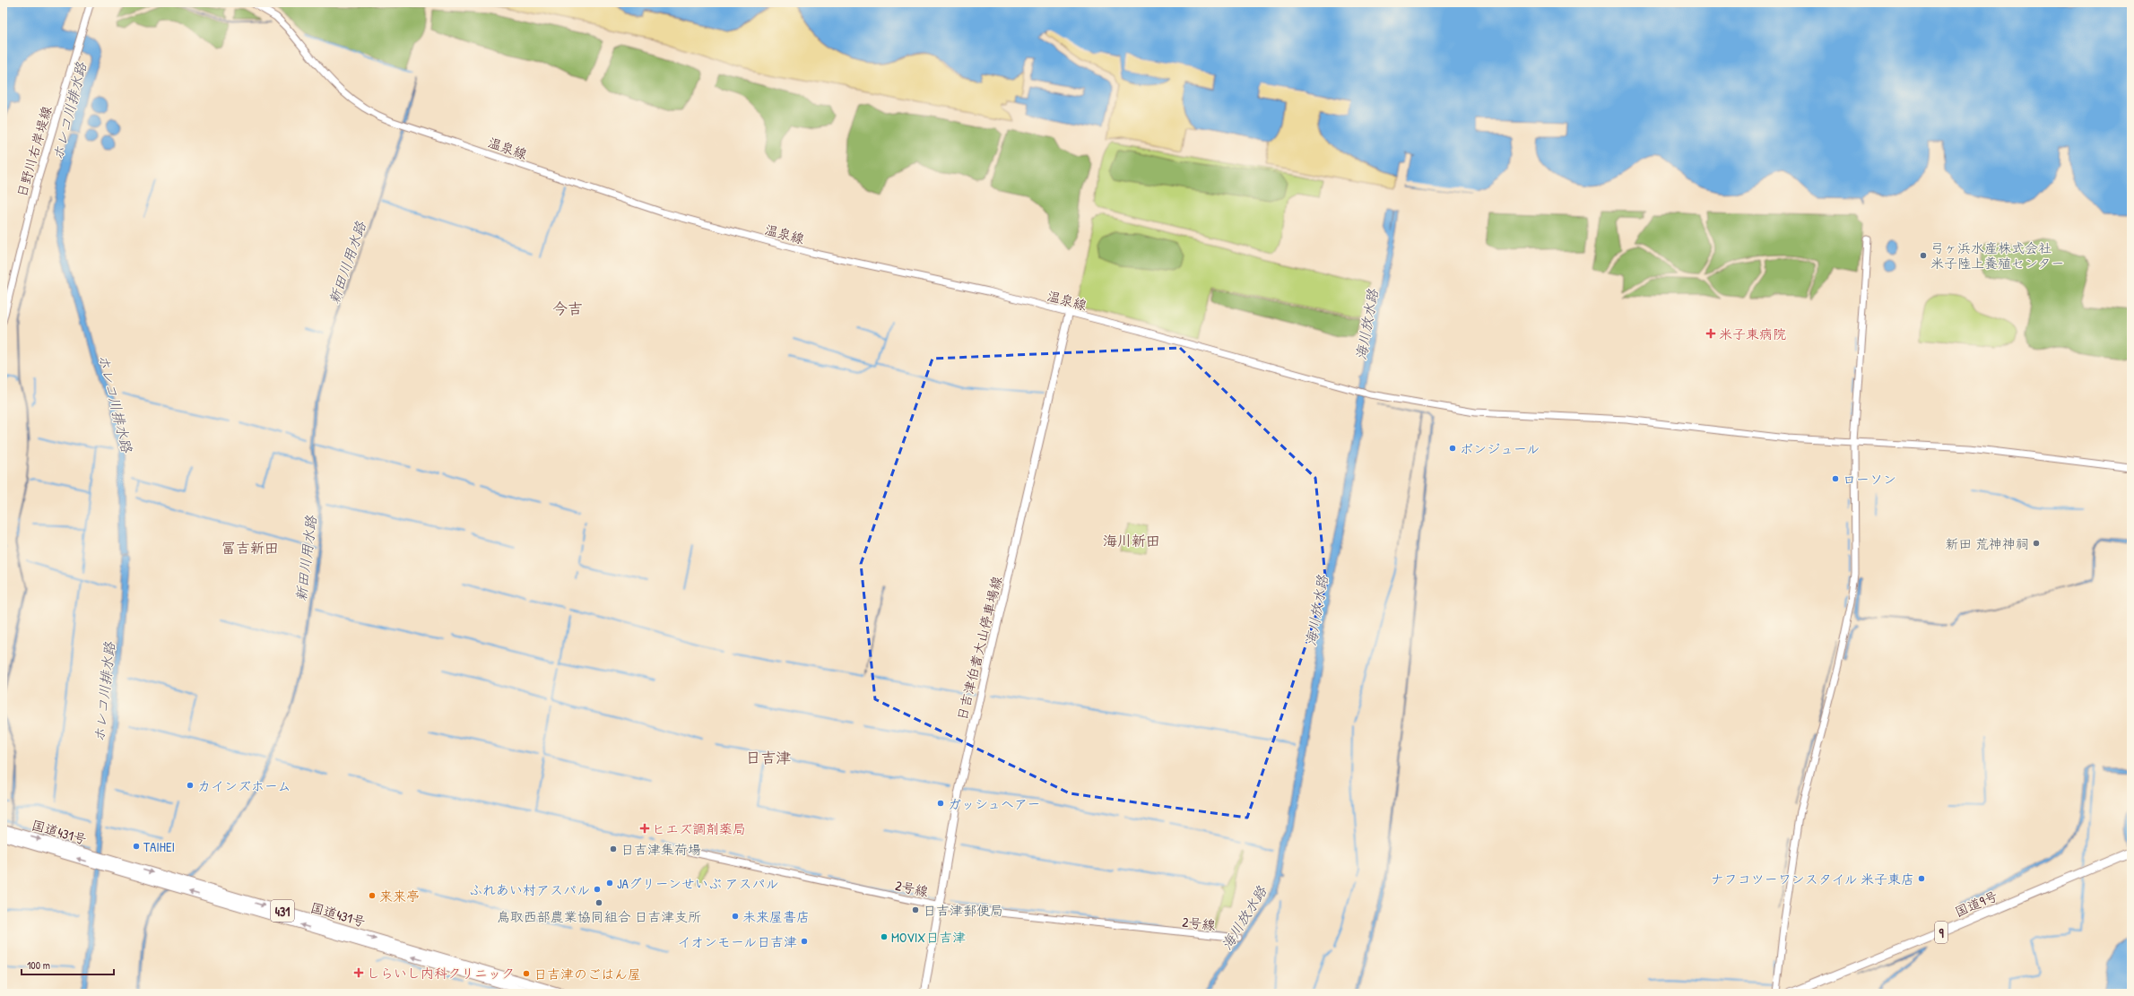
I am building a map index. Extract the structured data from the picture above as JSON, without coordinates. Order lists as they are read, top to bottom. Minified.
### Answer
{"streets":{"highway":["国道431号","国道9号","431","9"],"main road":["日吉津伯耆大山停車場線"],"street":["温泉線","日野川右岸堤線","2号線"]},"crossings":[["温泉線","日吉津伯耆大山停車場線"],["日吉津伯耆大山停車場線","2号線"]],"districts":["今吉","海川新田","冨吉新田","日吉津"],"water":["ホレコ川排水路","新田川用水路","海川放水路"],"places":{"other":["弓ヶ浜水産株式会社 米子陸上養殖センター","ボンジュール","ローソン","新田 荒神神祠","カインズホーム","ガッシュヘアー","TAIHEI","日吉津集荷場","ナフコツーワンスタイル 米子東店","JAグリーンせいぶ アスパル","ふれあい村アスパル","来来亭","鳥取西部農業協同組合 日吉津支所","日吉津郵便局","未来屋書店","MOVIX日吉津","イオンモール日吉津","日吉津のごはん屋"],"health":["米子東病院","ヒエズ調剤薬局","しらいし内科クリニック"]},"scale_bar":"100 m"}
